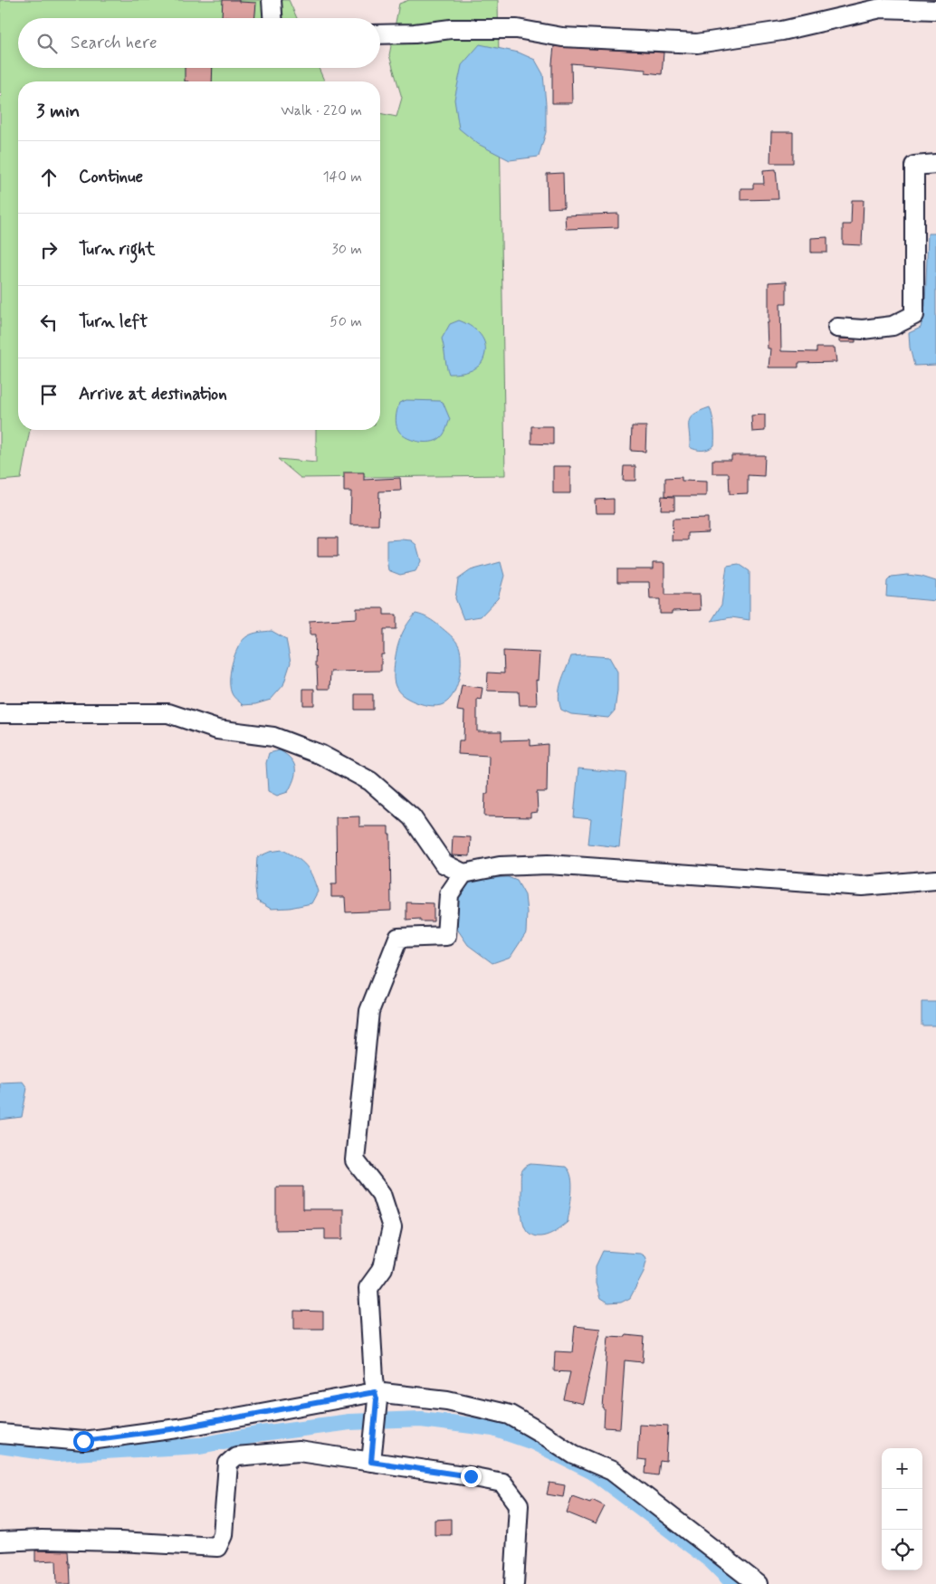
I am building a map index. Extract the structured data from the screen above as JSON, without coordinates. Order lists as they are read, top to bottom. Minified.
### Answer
{"page":{"search":"Search here","heading":["3 min","Walk · 220 m"],"list":[["Continue","140 m"],["Turn right","30 m"],["Turn left","50 m"],"Arrive at destination"],"map_buttons":["+","−"]}}
